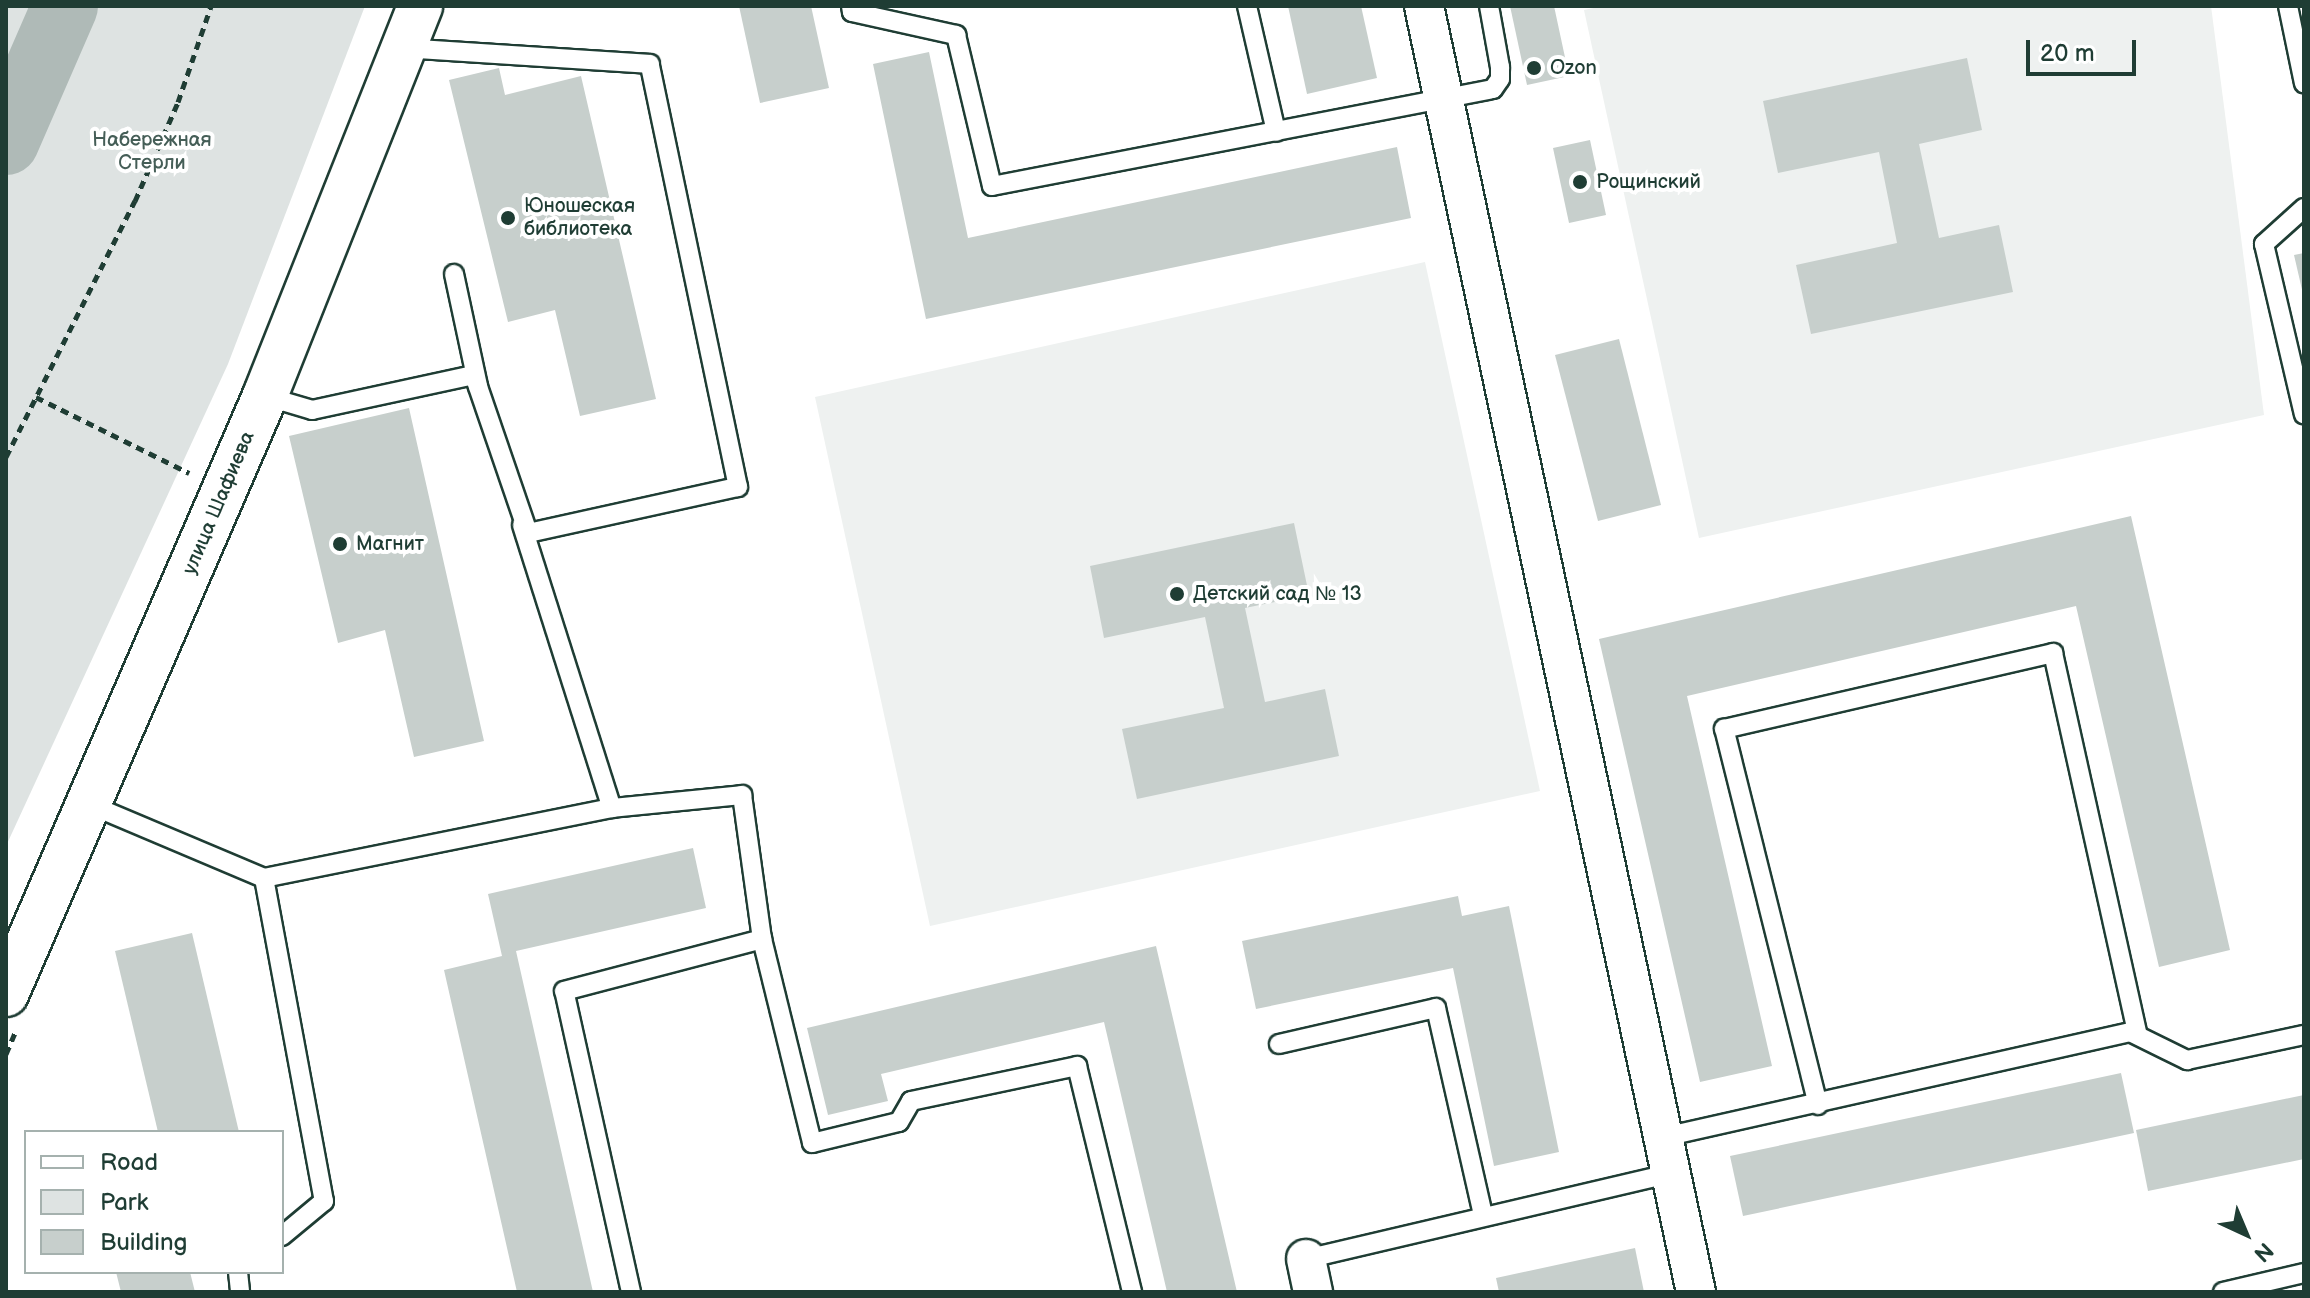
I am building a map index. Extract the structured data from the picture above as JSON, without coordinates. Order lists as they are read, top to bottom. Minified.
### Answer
{"streets":{"street":["улица Шафиева"]},"parks":["Набережная Стерли"],"places":["Ozon","Рощинский","Юношеская библиотека","Магнит","Детский сад № 13"],"legend":["Road","Park","Building"],"scale_bar":"20 m","north":"bottom right"}
